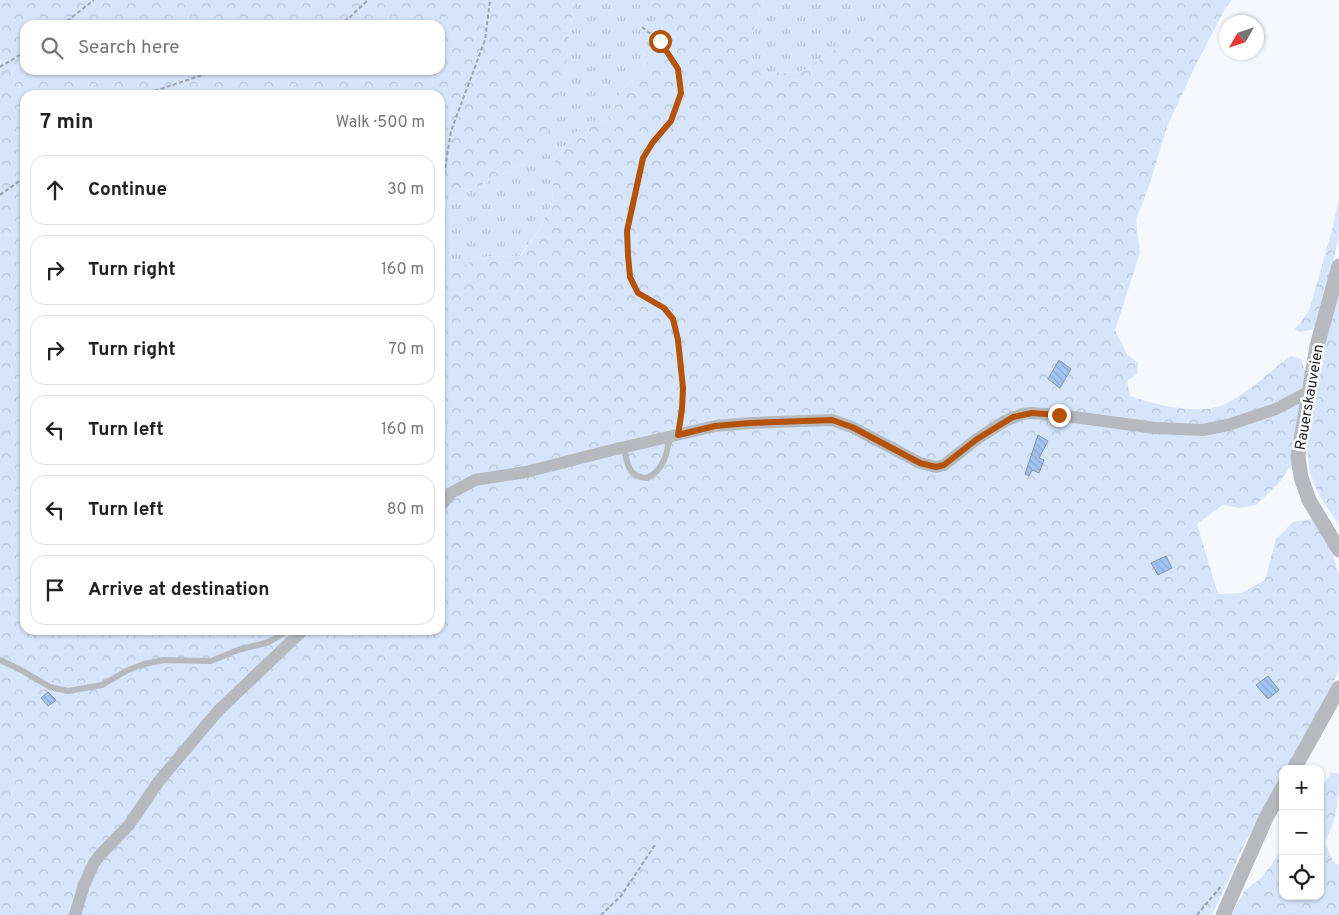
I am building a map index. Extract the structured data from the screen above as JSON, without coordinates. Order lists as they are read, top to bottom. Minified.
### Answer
{"streets":{"street":["Rauerskauveien"]},"north":"bottom left","page":{"search":"Search here","heading":["7 min","Walk · 500 m"],"list":[["Continue","30 m"],["Turn right","160 m"],["Turn right","70 m"],["Turn left","160 m"],["Turn left","80 m"],"Arrive at destination"],"map_buttons":["+","−"]}}
